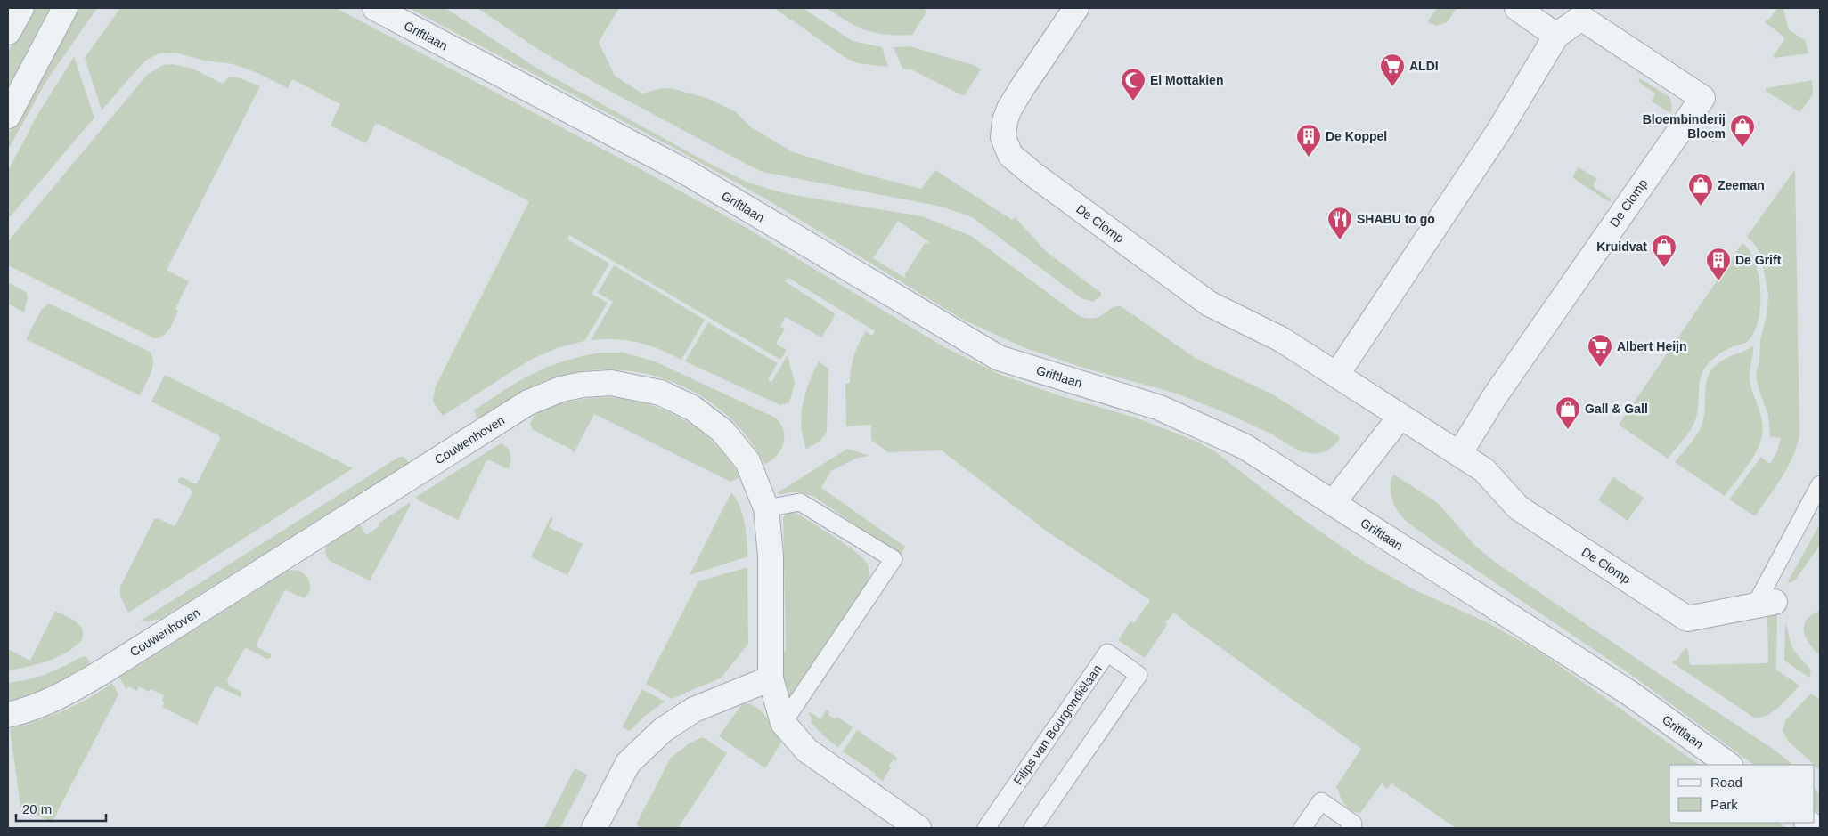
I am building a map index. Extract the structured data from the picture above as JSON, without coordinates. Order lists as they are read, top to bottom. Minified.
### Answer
{"streets":{"street":["Griftlaan","De Clomp","Couwenhoven"],"lane":["Filips van Bourgondiëlaan"]},"places":{"supermarket":["ALDI","Albert Heijn"],"mosque":["El Mottakien"],"shop":["Bloembinderij Bloem","Zeeman","Kruidvat","Gall & Gall"],"building":["De Koppel","De Grift"],"restaurant":["SHABU to go"]},"legend":["Road","Park"],"scale_bar":"20 m"}
